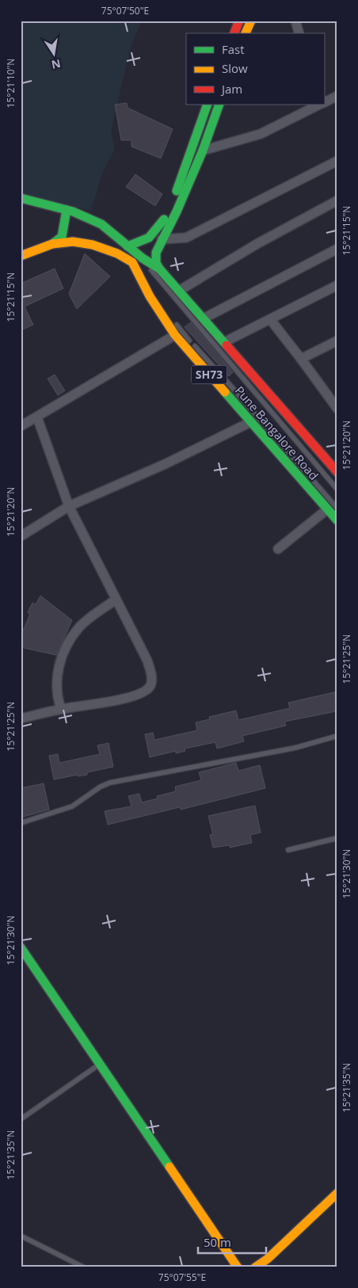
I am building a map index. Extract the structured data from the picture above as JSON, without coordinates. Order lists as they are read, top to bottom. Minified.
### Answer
{"streets":{"main road":["SH73","Pune Bangalore Road"]},"crossings":[["SH73","Pune Bangalore Road"]],"legend":["Fast","Slow","Jam"],"scale_bar":"50 m","north":"bottom","coordinates":["75°07'50\"E","15°21'10\"N","15°21'15\"N","15°21'20\"N","15°21'25\"N","15°21'30\"N","15°21'35\"N","75°07'55\"E"]}
